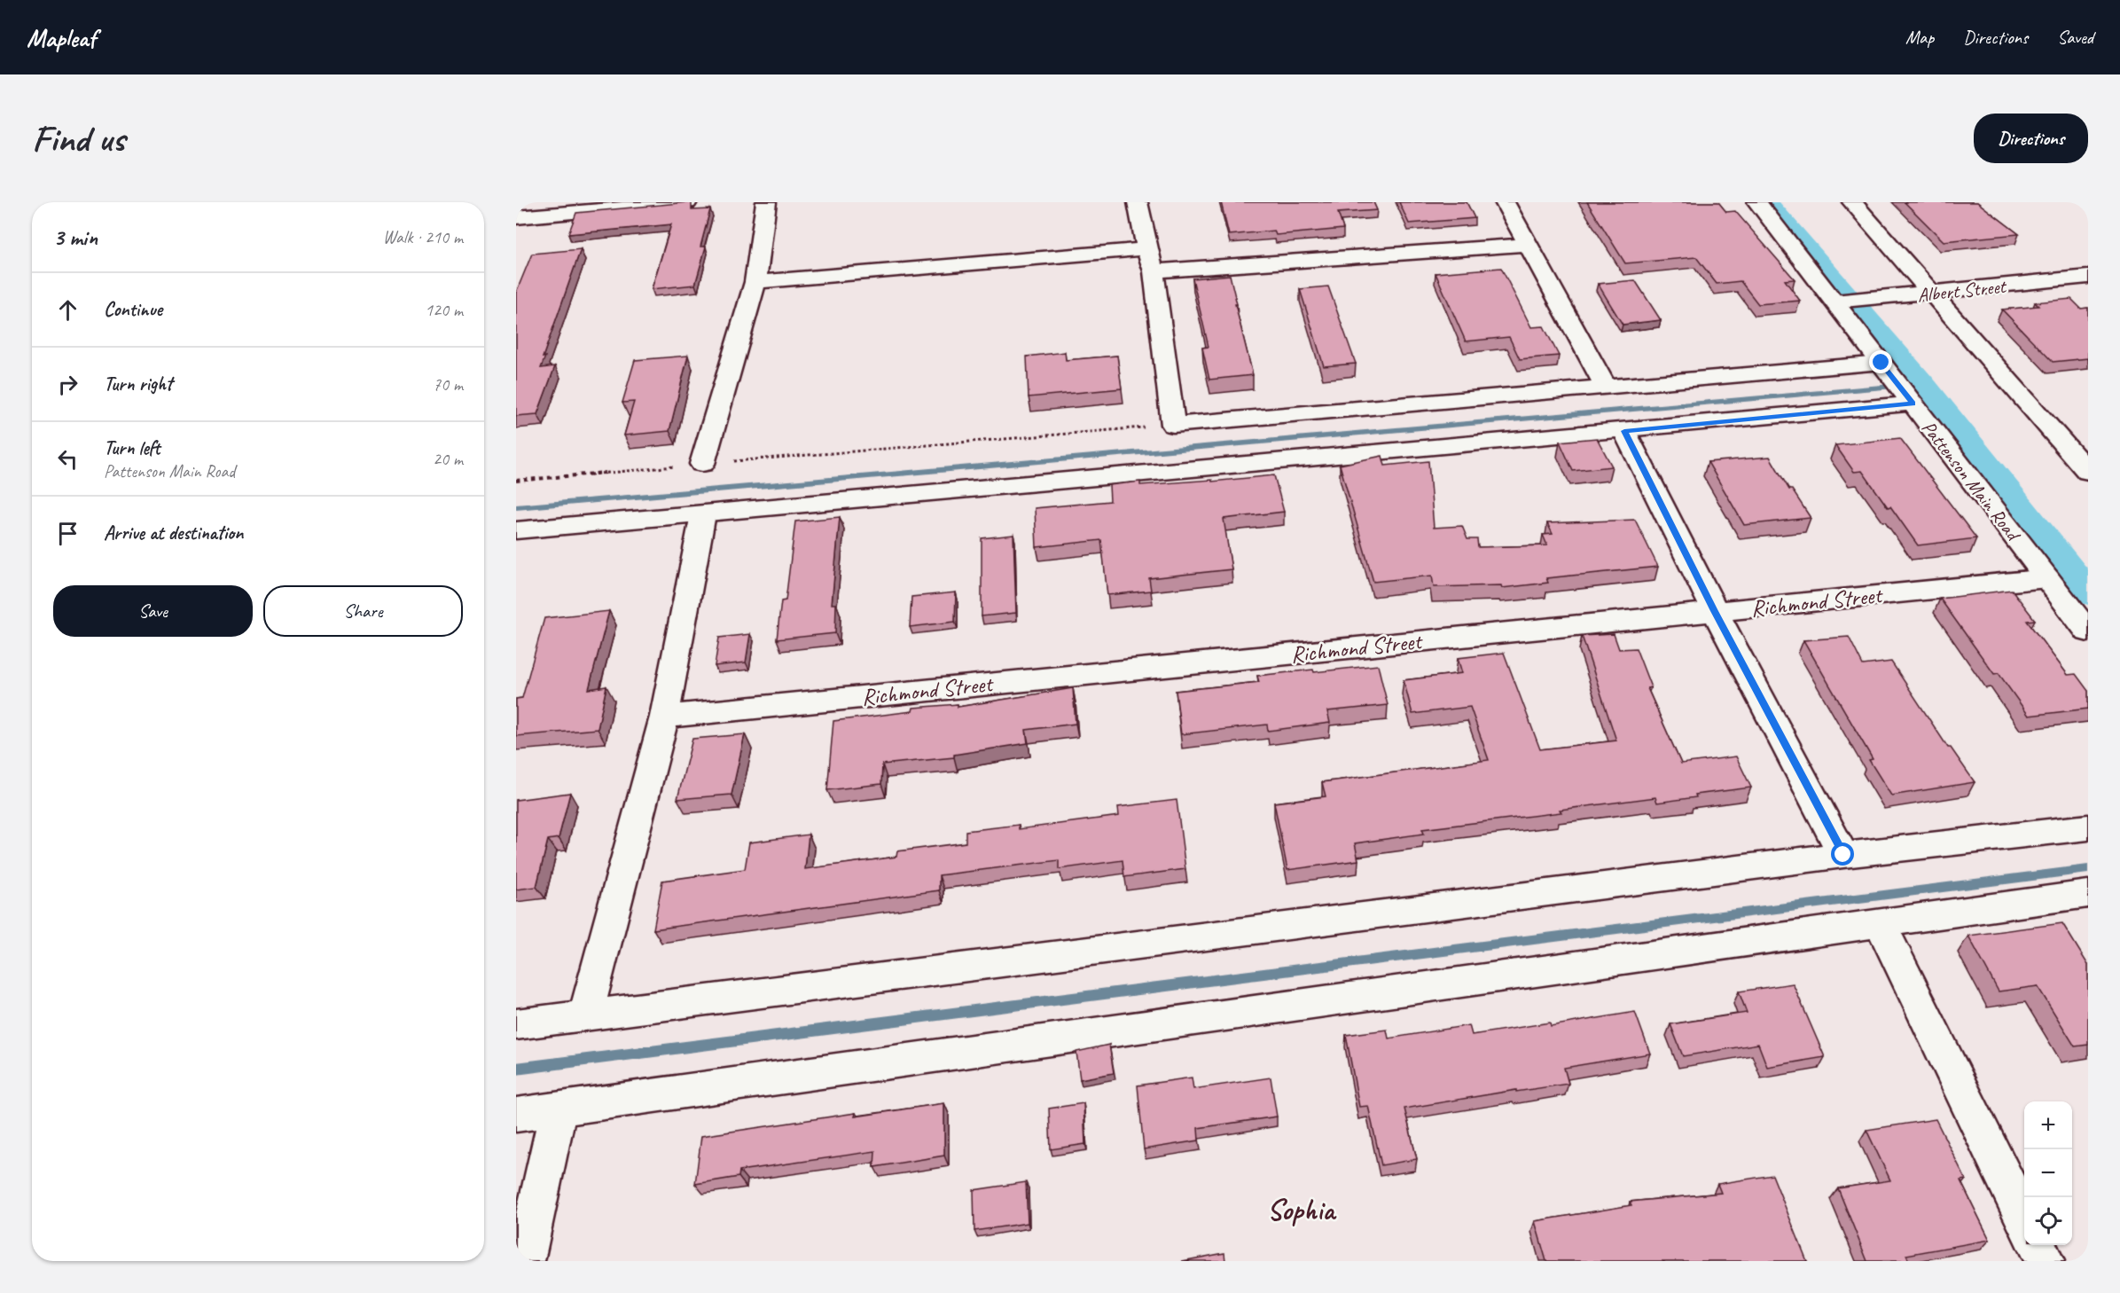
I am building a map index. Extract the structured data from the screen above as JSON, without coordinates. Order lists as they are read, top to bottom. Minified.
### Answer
{"streets":{"street":["Albert Street","Pattenson Main Road","Richmond Street"]},"crossings":[["Albert Street","Pattenson Main Road"],["Pattenson Main Road","Richmond Street"]],"districts":["Sophia"],"page":{"header":"Mapleaf","nav":["Map","Directions","Saved"],"buttons":["Directions",["Save","Share"]],"title":"Find us","heading":["3 min","Walk · 210 m"],"list":[["Continue","120 m"],["Turn right","70 m"],["Turn left","Pattenson Main Road","20 m"],"Arrive at destination"],"map_buttons":["+","−"]}}
